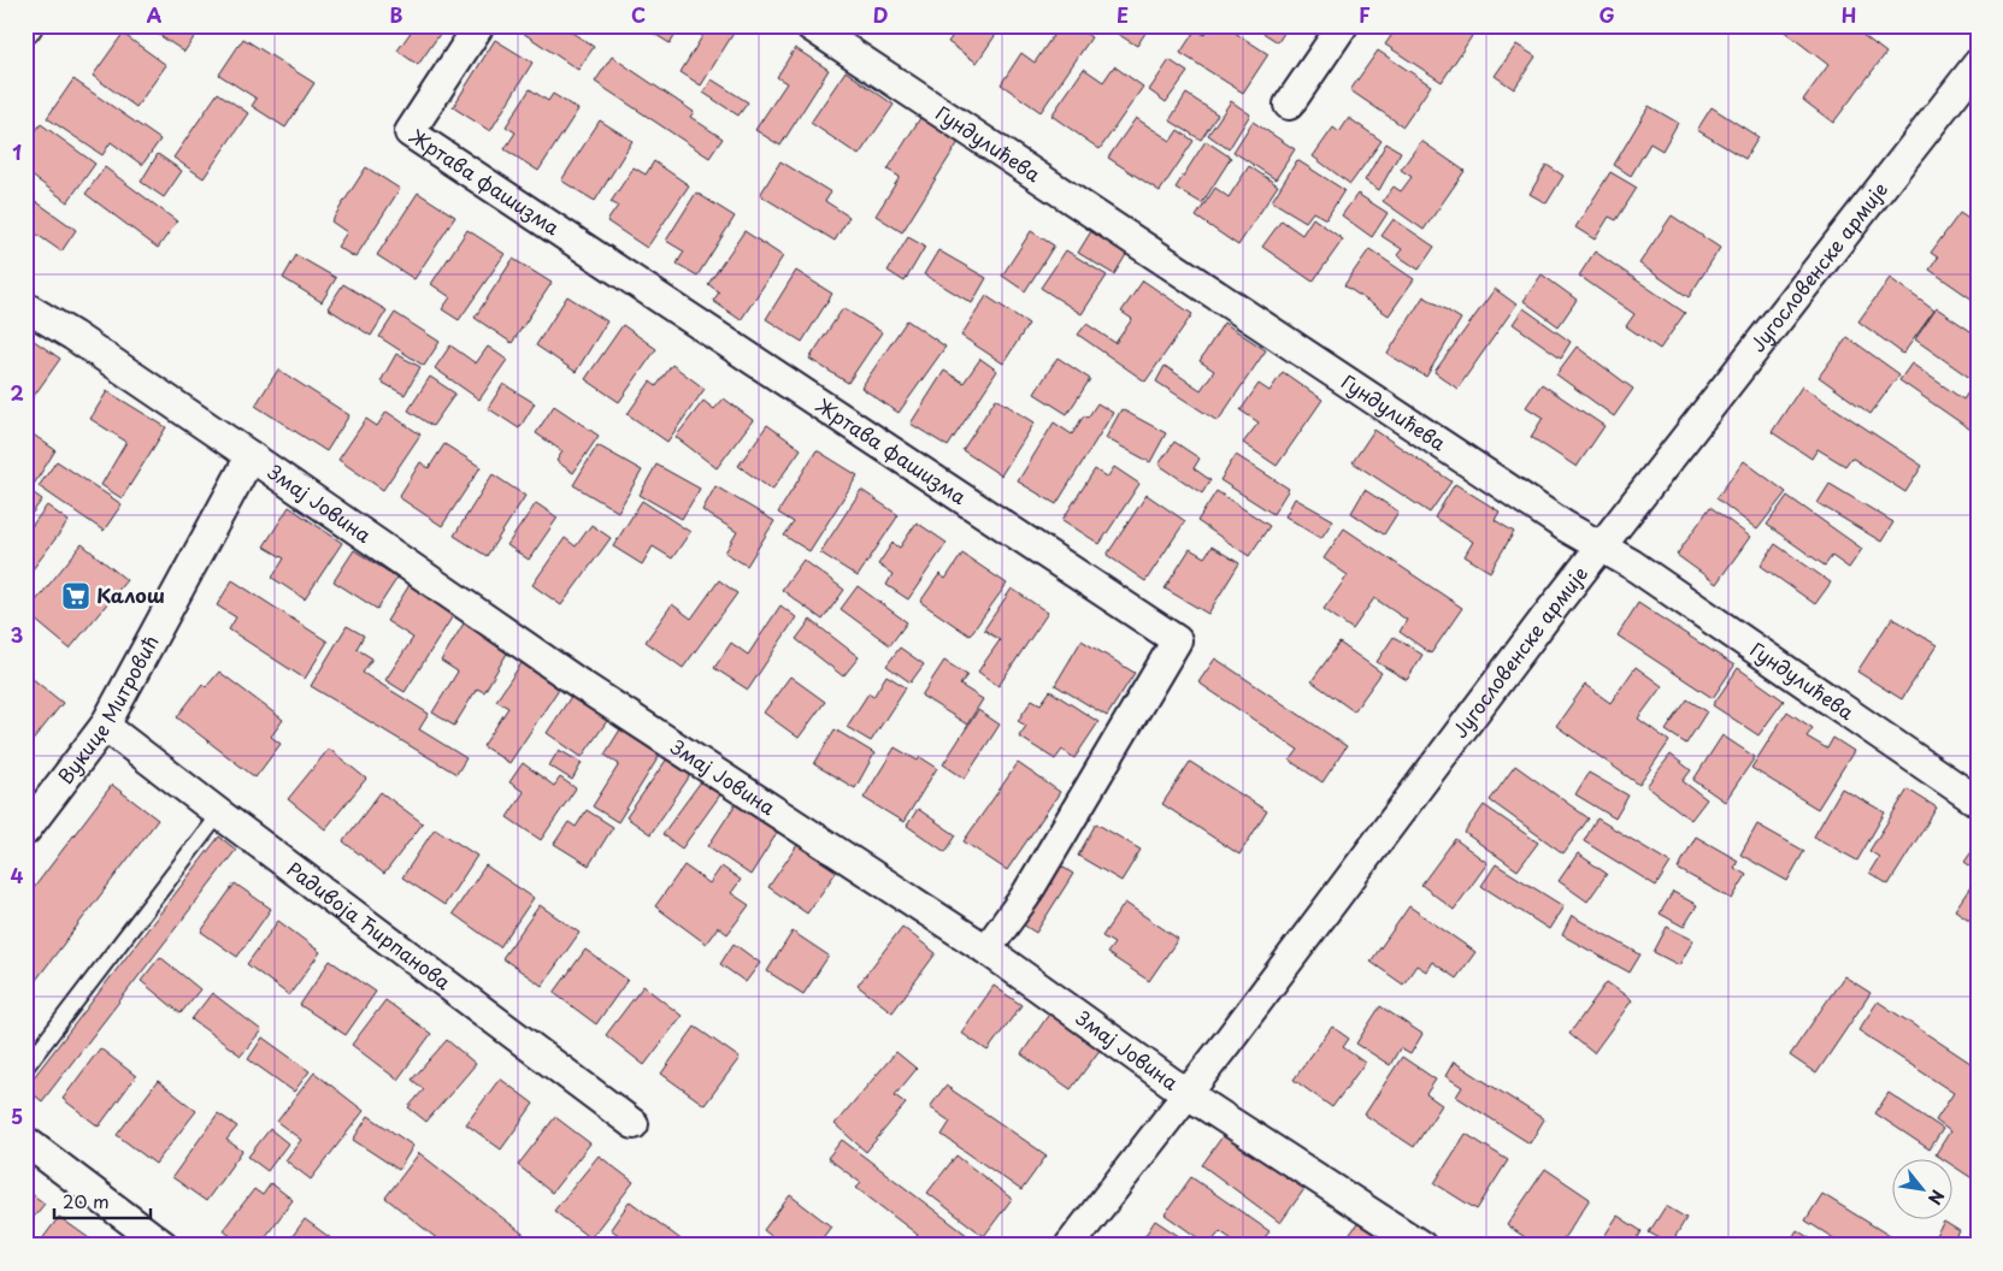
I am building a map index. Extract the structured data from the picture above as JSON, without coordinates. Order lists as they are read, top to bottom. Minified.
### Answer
{"streets":{"street":["Гундулићева","Жртава фашизма","Југословенске армије","Змај Јовина","Вукице Митровић","Радивоја Ћирпанова"]},"crossings":[["Гундулићева","Југословенске армије"],["Жртава фашизма","Змај Јовина"],["Југословенске армије","Змај Јовина"],["Змај Јовина","Вукице Митровић"],["Вукице Митровић","Радивоја Ћирпанова"]],"places":{"supermarket":["Калош"]},"scale_bar":"20 m","north":"bottom right","grid":{"columns":["A","B","C","D","E","F","G","H"],"rows":["1","2","3","4","5"]}}
